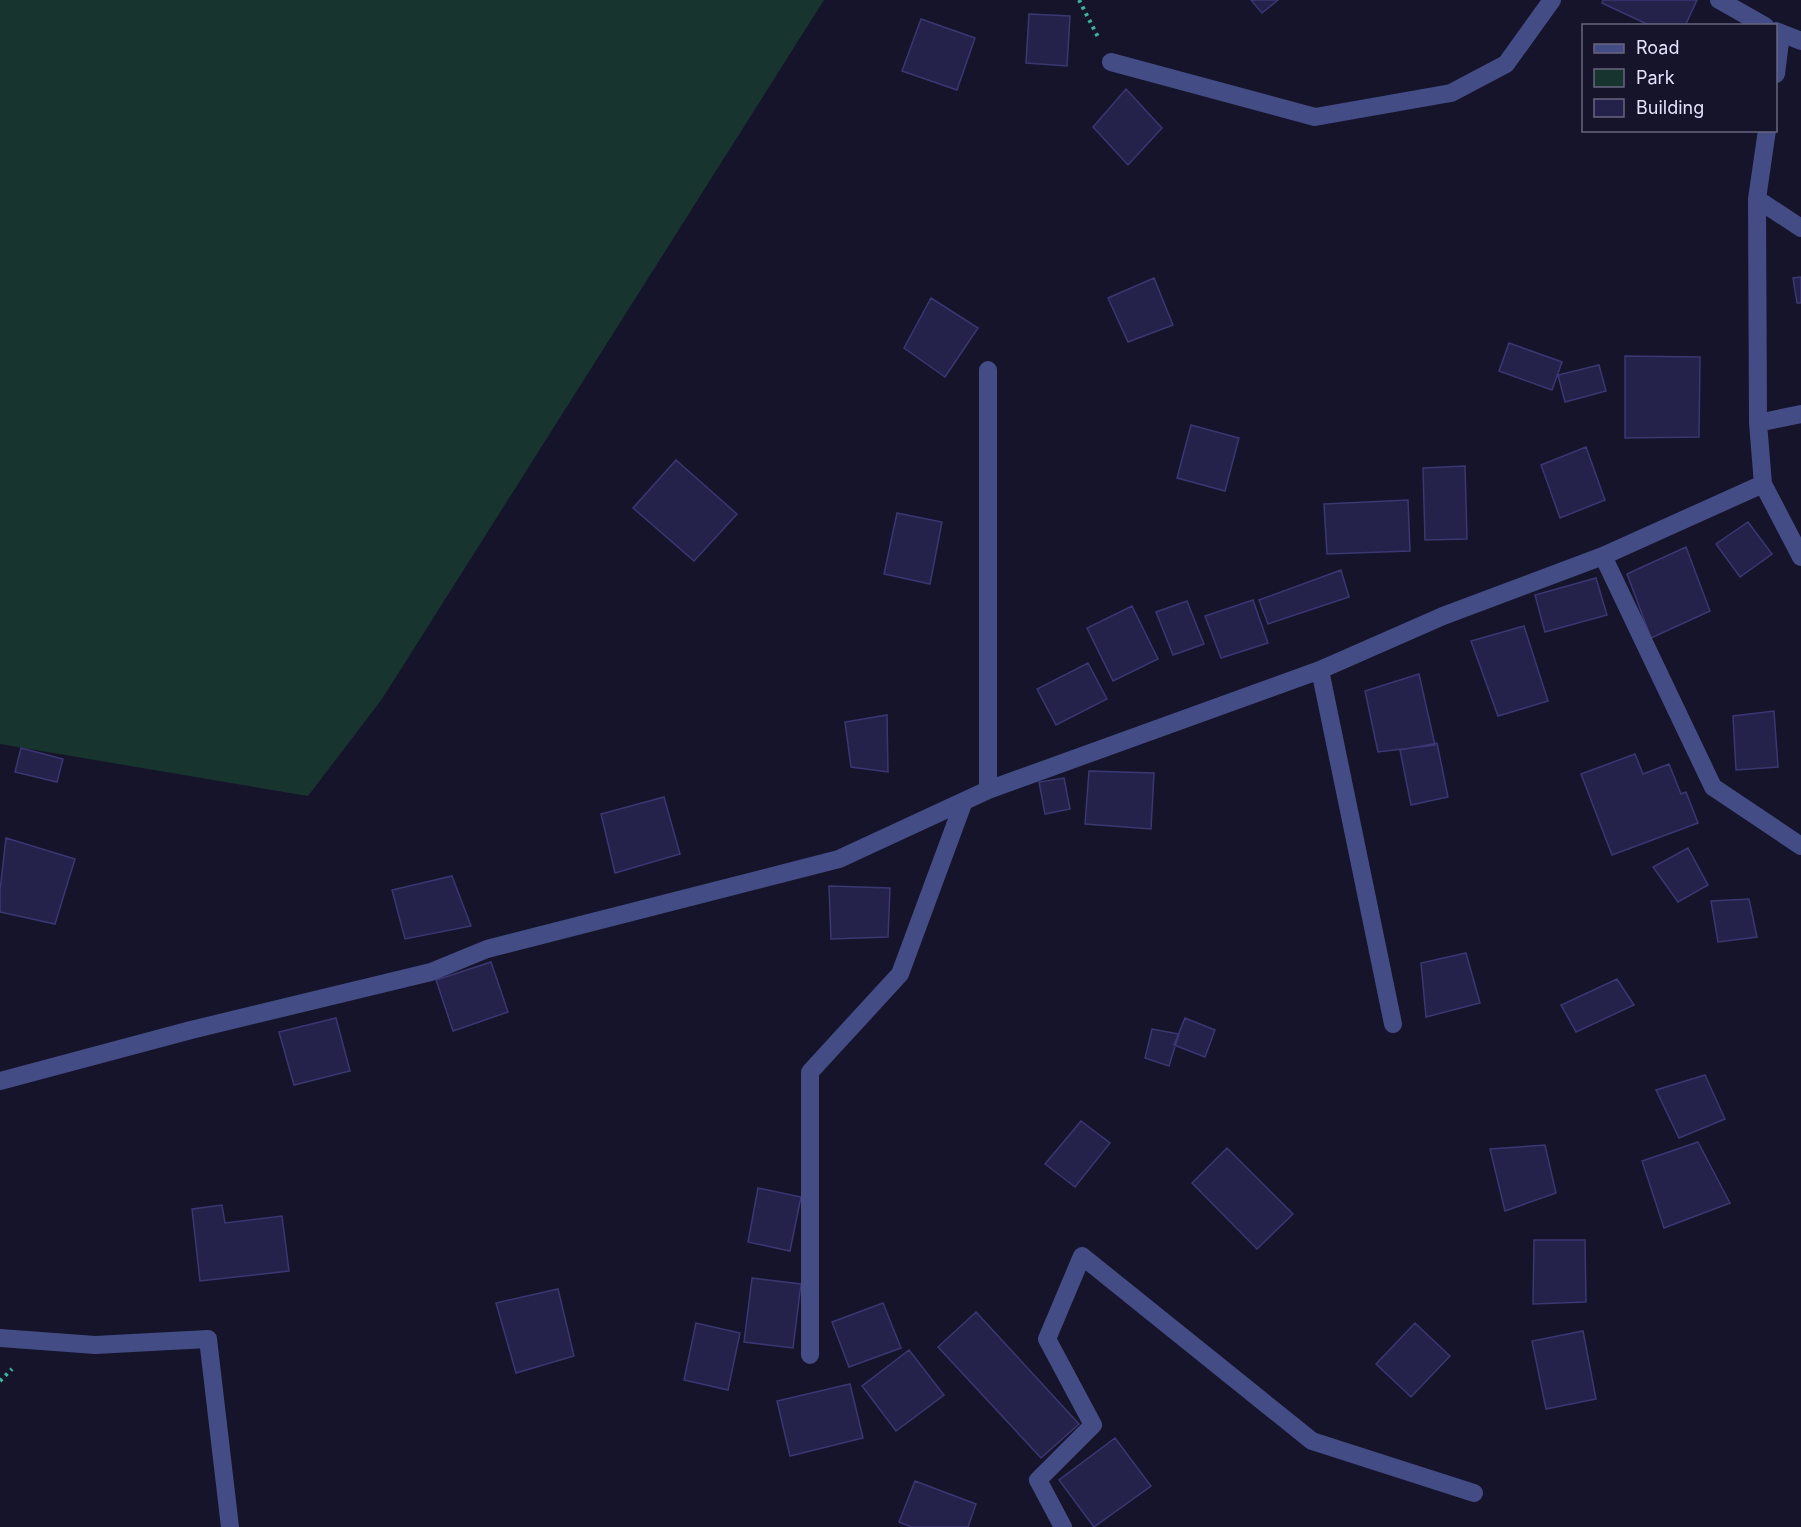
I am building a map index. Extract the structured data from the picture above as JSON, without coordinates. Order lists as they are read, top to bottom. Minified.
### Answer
{"legend":["Road","Park","Building"]}
